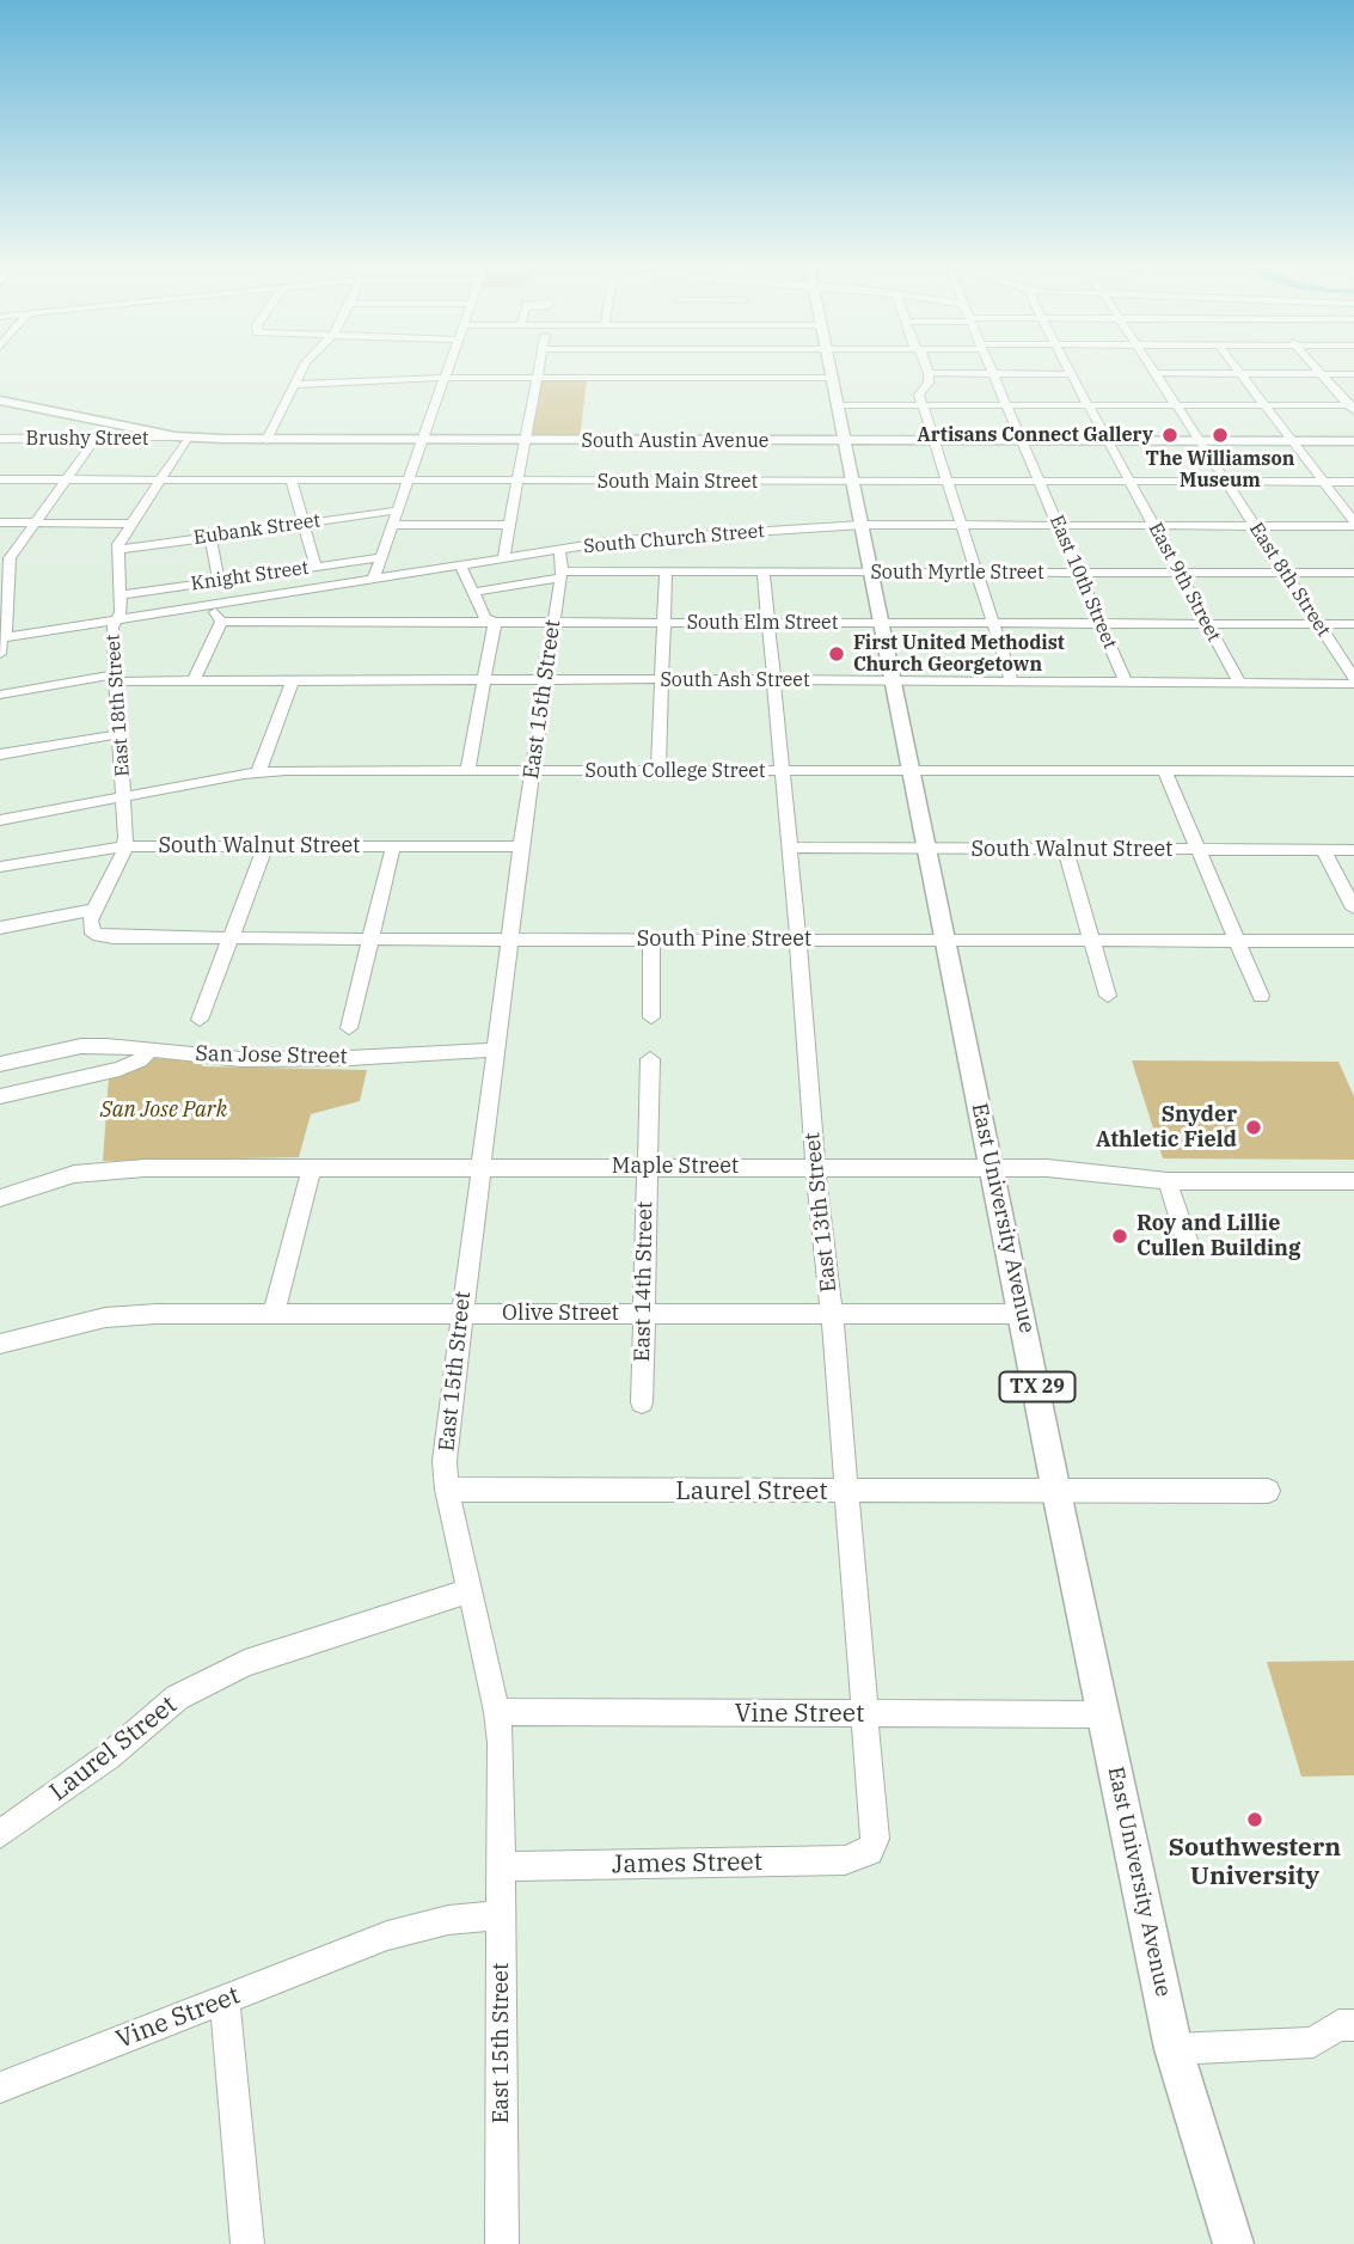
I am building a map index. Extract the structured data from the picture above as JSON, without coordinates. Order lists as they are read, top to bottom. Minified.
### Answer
{"streets":{"main road":["South Austin Avenue","East University Avenue","TX 29"],"street":["Brushy Street","South Main Street","Eubank Street","South Church Street","South Myrtle Street","Knight Street","East 8th Street","East 10th Street","East 9th Street","South Elm Street","South Ash Street","East 15th Street","East 18th Street","South College Street","South Walnut Street","South Pine Street","San Jose Street","Maple Street","East 13th Street","East 14th Street","Olive Street","Laurel Street","Vine Street","James Street"]},"crossings":[["Brushy Street","South Austin Avenue"],["Brushy Street","East 18th Street"],["South Austin Avenue","East 8th Street"],["South Austin Avenue","East 10th Street"],["South Austin Avenue","East 9th Street"],["South Austin Avenue","East 18th Street"],["South Austin Avenue","TX 29"],["South Main Street","East 8th Street"],["South Main Street","East 10th Street"],["South Main Street","East 9th Street"],["South Main Street","East 18th Street"],["South Main Street","East University Avenue"],["South Main Street","TX 29"],["Eubank Street","East 18th Street"],["South Church Street","South Myrtle Street"],["South Church Street","East 8th Street"],["South Church Street","East 10th Street"],["South Church Street","East 9th Street"],["South Church Street","East 15th Street"],["South Church Street","East 18th Street"],["South Church Street","East University Avenue"],["South Myrtle Street","East 8th Street"],["South Myrtle Street","East 10th Street"],["South Myrtle Street","East 9th Street"],["South Myrtle Street","East 15th Street"],["South Myrtle Street","East 13th Street"],["South Myrtle Street","East University Avenue"],["Knight Street","East 18th Street"],["East 8th Street","South Elm Street"],["East 8th Street","South Ash Street"],["East 10th Street","South Elm Street"],["East 10th Street","South Ash Street"],["East 9th Street","South Elm Street"],["East 9th Street","South Ash Street"],["South Elm Street","East 15th Street"],["South Elm Street","East 13th Street"],["South Elm Street","East University Avenue"],["South Ash Street","East 15th Street"],["South Ash Street","East 18th Street"],["South Ash Street","East 13th Street"],["South Ash Street","East University Avenue"],["East 15th Street","South College Street"],["East 15th Street","South Walnut Street"],["East 15th Street","South Pine Street"],["East 15th Street","San Jose Street"],["East 15th Street","Maple Street"],["East 15th Street","Olive Street"],["East 15th Street","Laurel Street"],["East 15th Street","Vine Street"],["East 15th Street","James Street"],["East 18th Street","South College Street"],["East 18th Street","South Walnut Street"],["East 18th Street","South Pine Street"],["South College Street","East 13th Street"],["South College Street","East University Avenue"],["South Walnut Street","East 13th Street"],["South Walnut Street","East University Avenue"],["South Pine Street","East 13th Street"],["South Pine Street","East University Avenue"],["Maple Street","East 13th Street"],["Maple Street","East University Avenue"],["Maple Street","East 14th Street"],["East 13th Street","Olive Street"],["East 13th Street","Laurel Street"],["East 13th Street","Vine Street"],["East 13th Street","James Street"],["East University Avenue","Olive Street"],["East University Avenue","TX 29"],["East University Avenue","Laurel Street"],["East University Avenue","Vine Street"],["East 14th Street","Olive Street"]],"parks":["San Jose Park"],"places":["Artisans Connect Gallery","The Williamson Museum","First United Methodist Church Georgetown","Snyder Athletic Field","Roy and Lillie Cullen Building","Southwestern University"]}
